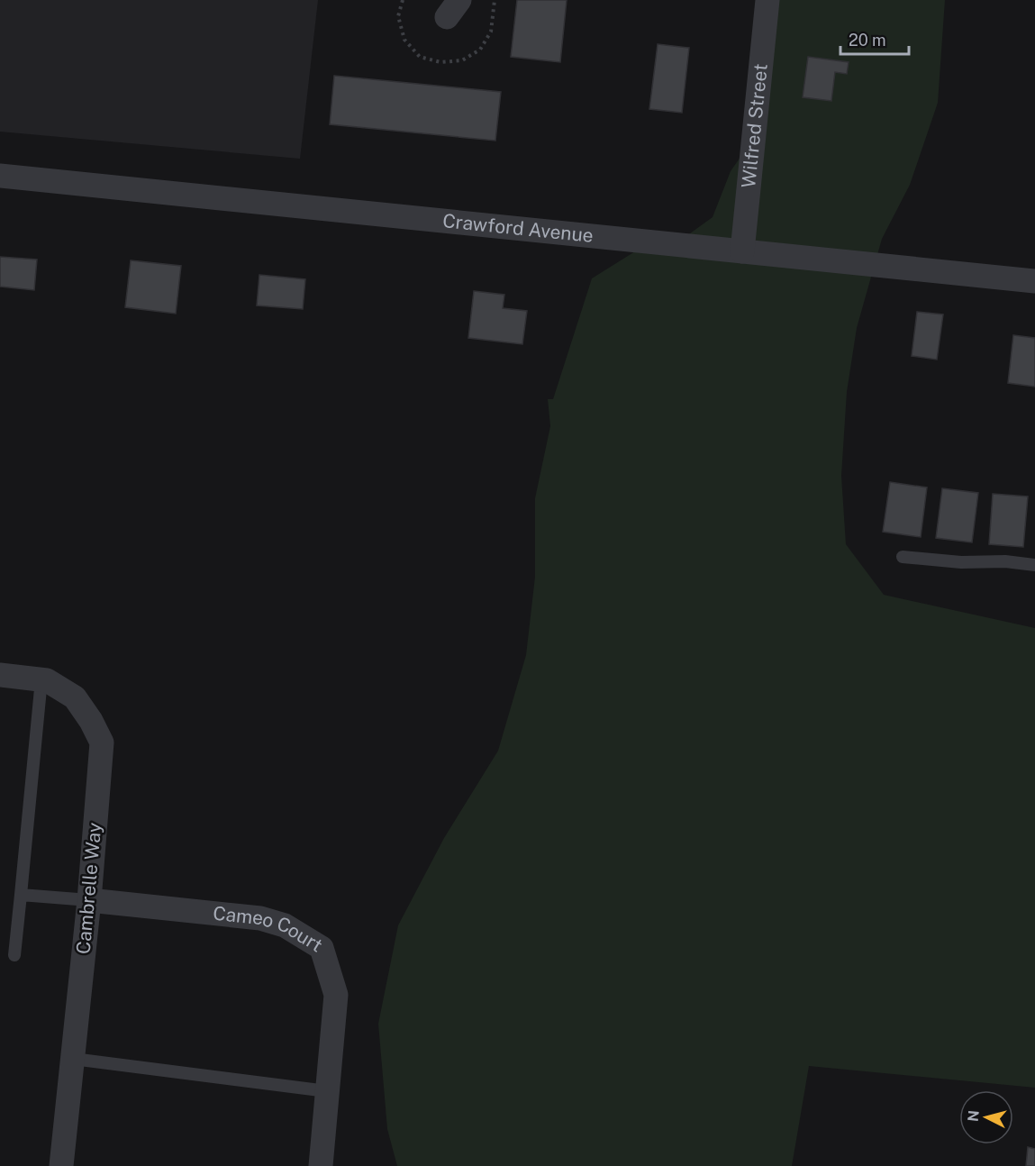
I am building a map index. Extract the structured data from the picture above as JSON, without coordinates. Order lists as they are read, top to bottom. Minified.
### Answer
{"streets":{"street":["Wilfred Street","Crawford Avenue","Cambrelle Way","Cameo Court"]},"crossings":[["Wilfred Street","Crawford Avenue"],["Cambrelle Way","Cameo Court"]],"scale_bar":"20 m","north":"left"}
